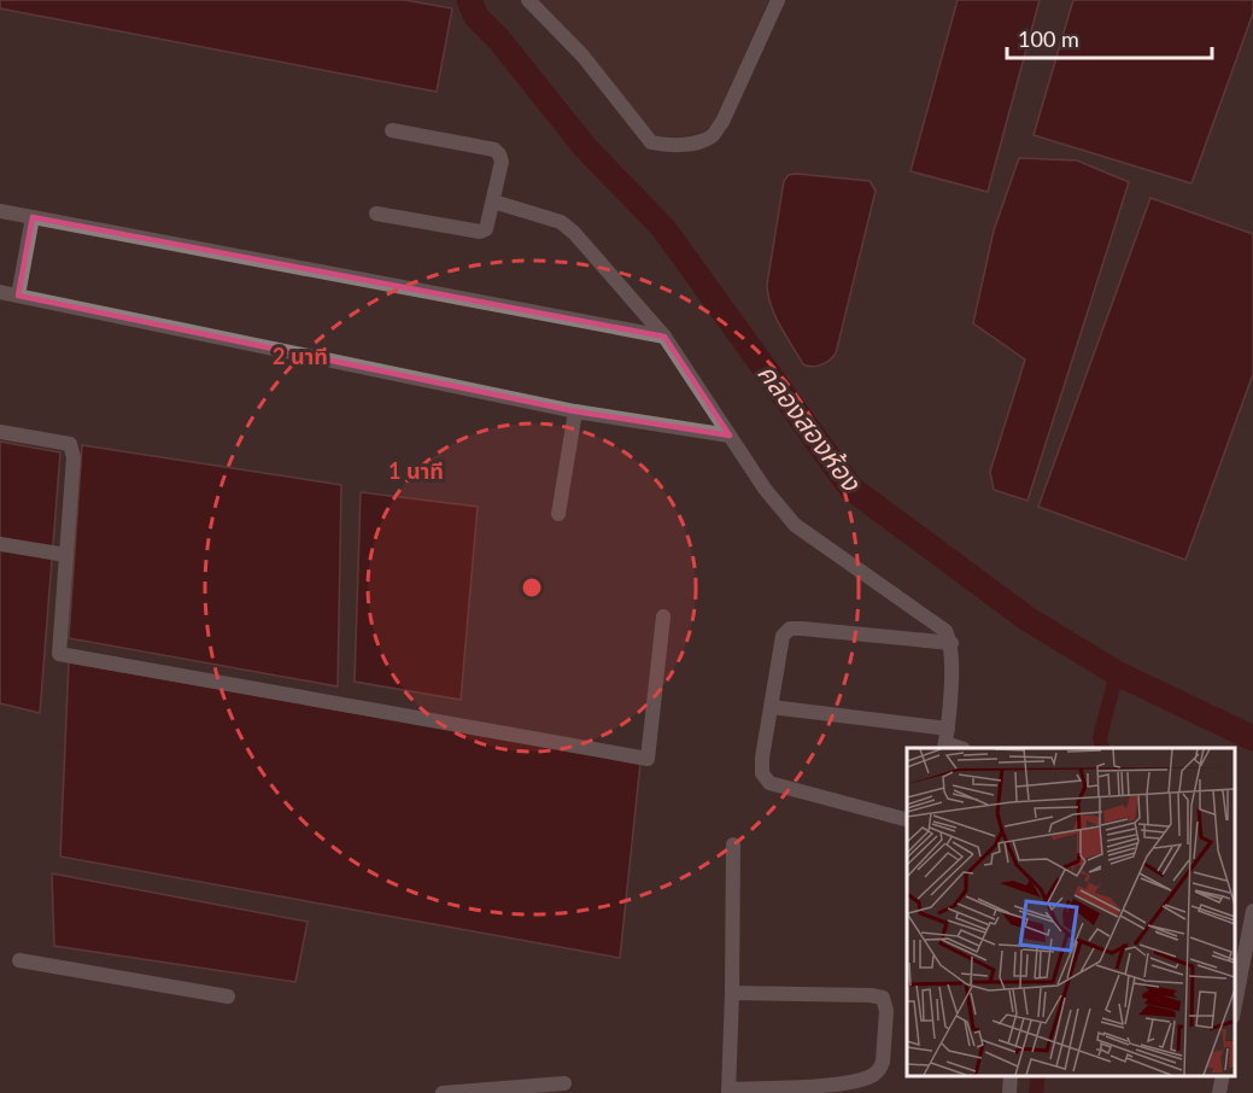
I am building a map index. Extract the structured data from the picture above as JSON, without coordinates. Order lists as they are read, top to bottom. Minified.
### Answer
{"water":["คลองสองห้อง"],"scale_bar":"100 m","rings":["2 นาที","1 นาที"]}
